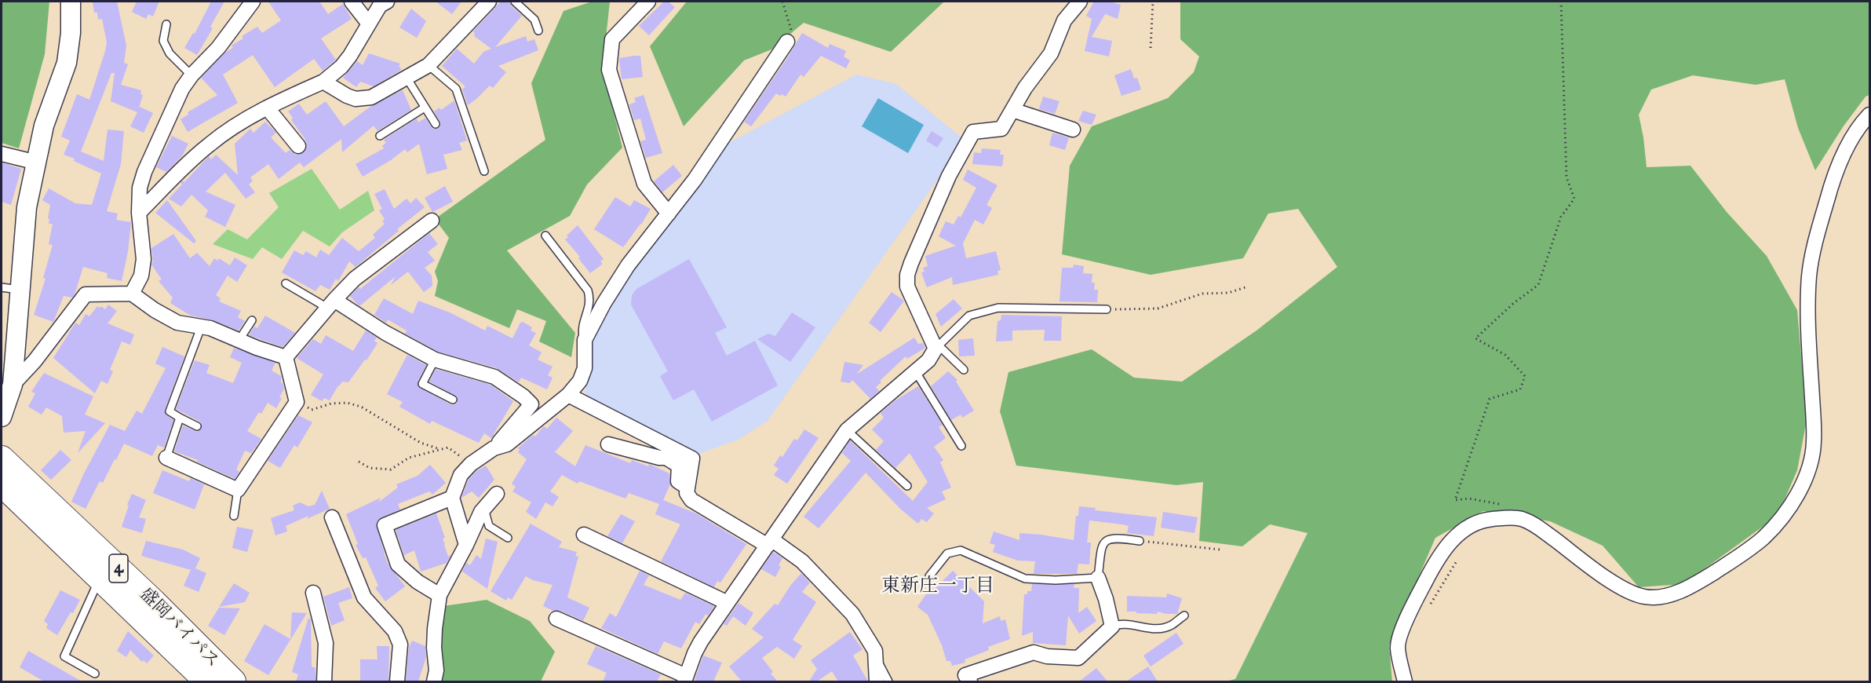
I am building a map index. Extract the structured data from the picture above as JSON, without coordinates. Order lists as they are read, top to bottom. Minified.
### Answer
{"streets":{"highway":["4","盛岡バイパス"]},"districts":["東新庄一丁目"]}
